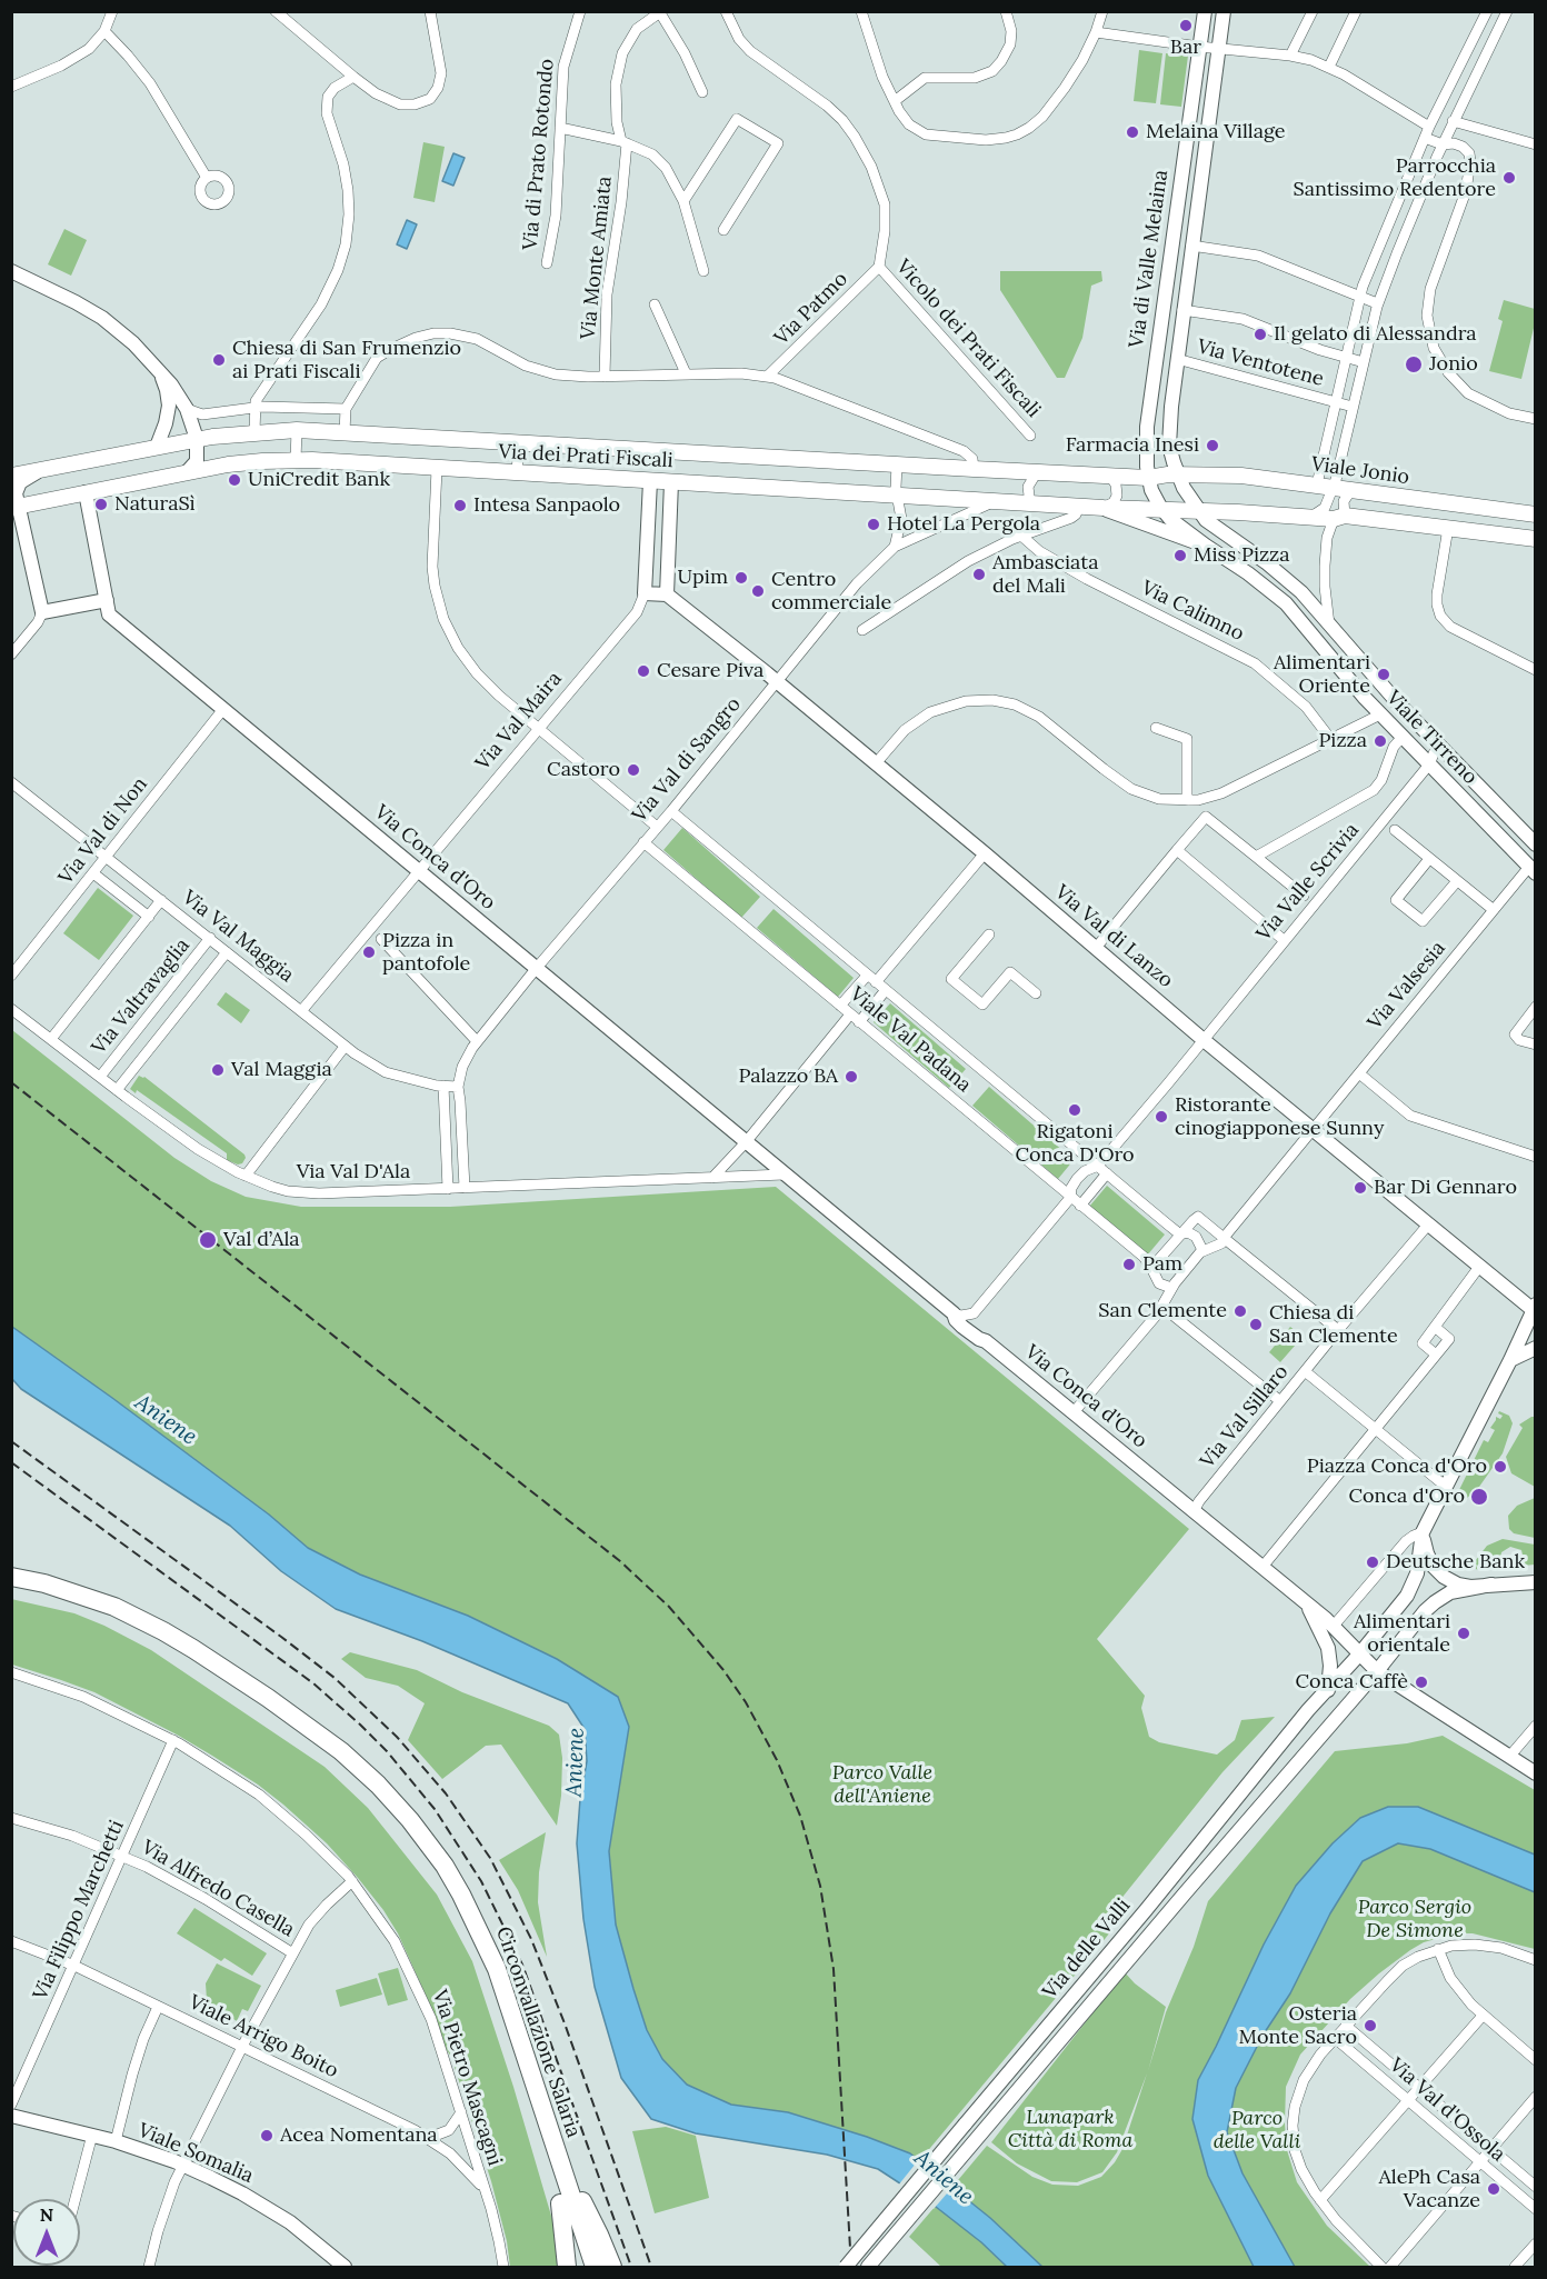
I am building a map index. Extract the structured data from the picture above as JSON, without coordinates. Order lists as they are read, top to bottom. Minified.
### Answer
{"streets":{"highway":["Circonvallazione Salaria"],"main road":["Via di Valle Melaina","Via dei Prati Fiscali","Viale Jonio","Via Val Maira","Viale Tirreno","Via Conca d'Oro","Via Val di Lanzo","Via delle Valli","Viale Somalia"],"street":["Via di Prato Rotondo","Via Monte Amiata","Via Patmo","Vicolo dei Prati Fiscali","Via Ventotene","Via Calimno","Via Val di Sangro","Via Val di Non","Via Valle Scrivia","Via Val Maggia","Via Valsesia","Via Valtravaglia","Viale Val Padana","Via Val D'Ala","Via Val Sillaro","Via Alfredo Casella","Via Filippo Marchetti","Viale Arrigo Boito","Via Pietro Mascagni","Via Val d'Ossola"]},"crossings":[["Via di Valle Melaina","Via Ventotene"],["Via di Valle Melaina","Via dei Prati Fiscali"],["Via di Valle Melaina","Viale Jonio"],["Via di Valle Melaina","Viale Tirreno"],["Via Patmo","Vicolo dei Prati Fiscali"],["Via dei Prati Fiscali","Viale Jonio"],["Via dei Prati Fiscali","Via Val Maira"],["Via dei Prati Fiscali","Viale Tirreno"],["Via dei Prati Fiscali","Via Val di Sangro"],["Via Val Maira","Via Conca d'Oro"],["Via Val Maira","Via Val Maggia"],["Viale Tirreno","Via Valle Scrivia"],["Viale Tirreno","Via Valsesia"],["Via Val di Sangro","Via Conca d'Oro"],["Via Val di Sangro","Via Val Maggia"],["Via Val di Sangro","Via Val di Lanzo"],["Via Val di Sangro","Viale Val Padana"],["Via Val di Non","Via Conca d'Oro"],["Via Val di Non","Via Val Maggia"],["Via Conca d'Oro","Via Valsesia"],["Via Conca d'Oro","Via Val D'Ala"],["Via Conca d'Oro","Via Val Sillaro"],["Via Conca d'Oro","Via delle Valli"],["Via Valle Scrivia","Via Val di Lanzo"],["Via Valle Scrivia","Viale Val Padana"],["Via Val Maggia","Via Valtravaglia"],["Via Val di Lanzo","Via Valsesia"],["Via Val di Lanzo","Via Val Sillaro"],["Via Valsesia","Viale Val Padana"],["Via Valtravaglia","Via Val D'Ala"],["Via Alfredo Casella","Via Filippo Marchetti"],["Via Filippo Marchetti","Viale Arrigo Boito"],["Via Filippo Marchetti","Via Pietro Mascagni"],["Viale Arrigo Boito","Via Pietro Mascagni"]],"water":["Aniene"],"parks":["Parco Valle dell'Aniene","Parco Sergio De Simone","Lunapark Città di Roma","Parco delle Valli"],"places":["Bar","Melaina Village","Parrocchia Santissimo Redentore","Il gelato di Alessandra","Chiesa di San Frumenzio ai Prati Fiscali","Jonio","Farmacia Inesi","UniCredit Bank","NaturaSì","Intesa Sanpaolo","Hotel La Pergola","Miss Pizza","Ambasciata del Mali","Upim","Centro commerciale","Cesare Piva","Alimentari Oriente","Pizza","Castoro","Pizza in pantofole","Val Maggia","Palazzo BA","Rigatoni Conca D'Oro","Ristorante cinogiapponese Sunny","Bar Di Gennaro","Val d’Ala","Pam","San Clemente","Chiesa di San Clemente","Piazza Conca d'Oro","Conca d'Oro","Deutsche Bank","Alimentari orientale","Conca Caffè","Osteria Monte Sacro","Acea Nomentana","AlePh Casa Vacanze"],"north":"top"}
